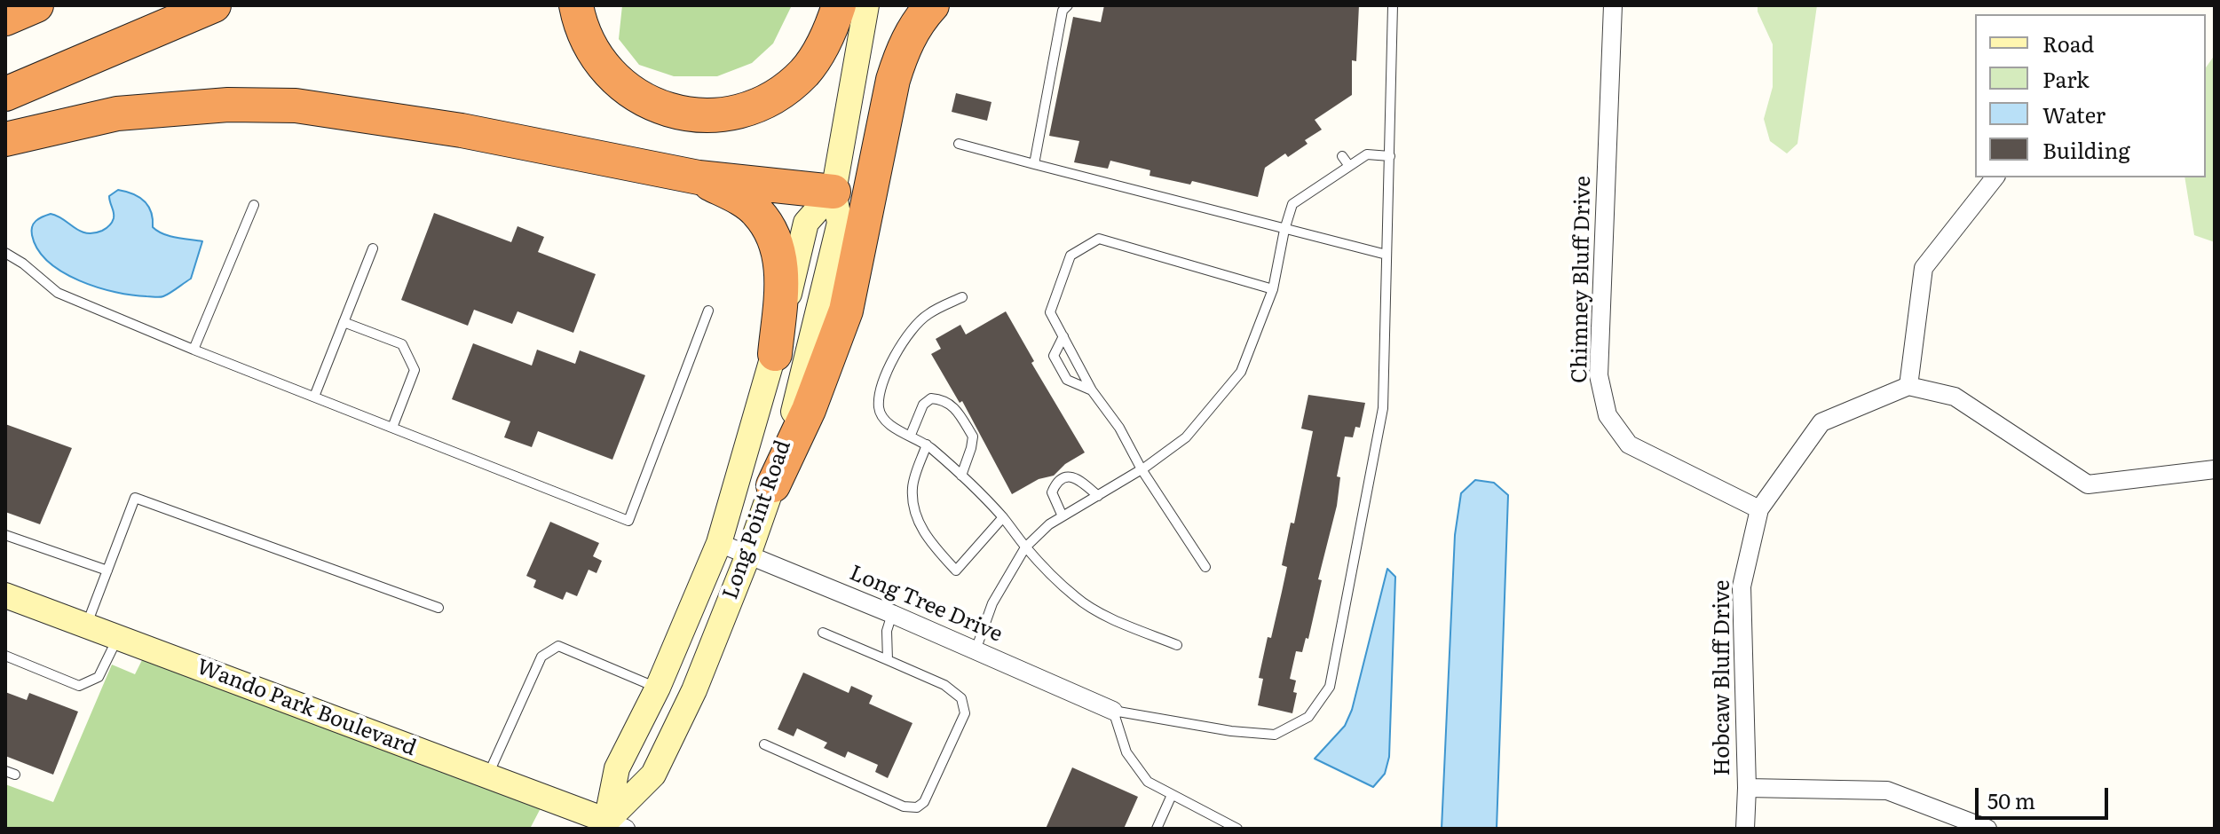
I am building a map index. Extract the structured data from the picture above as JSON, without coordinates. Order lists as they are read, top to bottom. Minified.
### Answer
{"streets":{"main road":["Long Point Road","Wando Park Boulevard"],"street":["Chimney Bluff Drive","Long Tree Drive","Hobcaw Bluff Drive"]},"crossings":[["Chimney Bluff Drive","Hobcaw Bluff Drive"],["Long Point Road","Long Tree Drive"],["Long Point Road","Wando Park Boulevard"]],"legend":["Road","Park","Water","Building"],"scale_bar":"50 m"}
